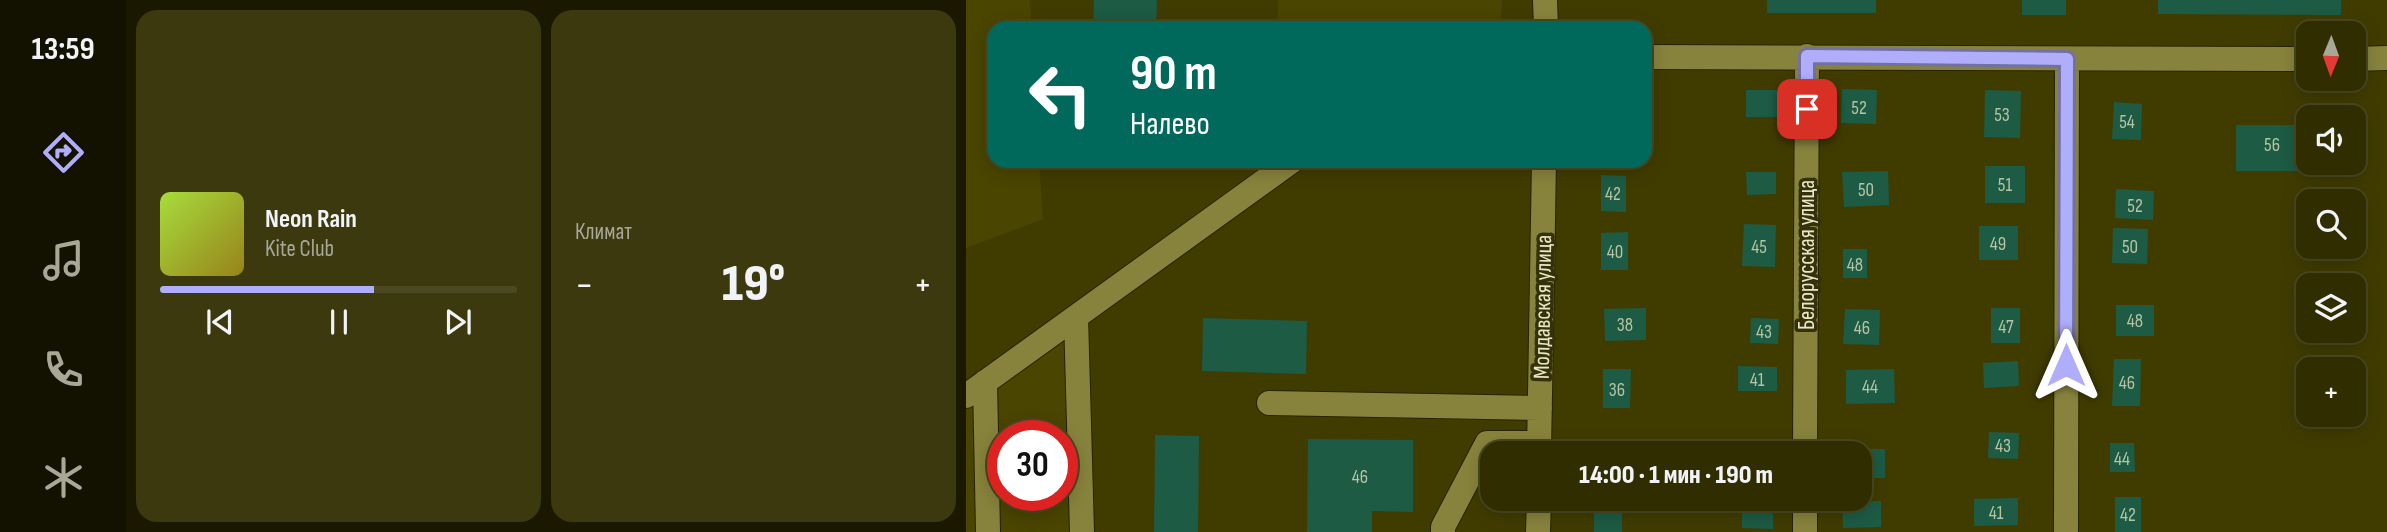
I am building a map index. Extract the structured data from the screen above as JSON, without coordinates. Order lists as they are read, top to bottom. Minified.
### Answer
{"streets":{"street":["Белорусская улица","Молдавская улица"]},"house_numbers":["52","53","54","56","51","50","42","52","49","45","50","40","48","48","38","47","46","43","41","46","44","36","43","44","46","41","42"],"north":"bottom","page":{"tabs":"13:59","tile":"Климат","map_buttons":"+","turn":["90 m","Налево"],"song":["Neon Rain","Kite Club"],"heat":["−","19°","+"],"limit":"30","trip":"14:00 · 1 мин · 190 m"}}
